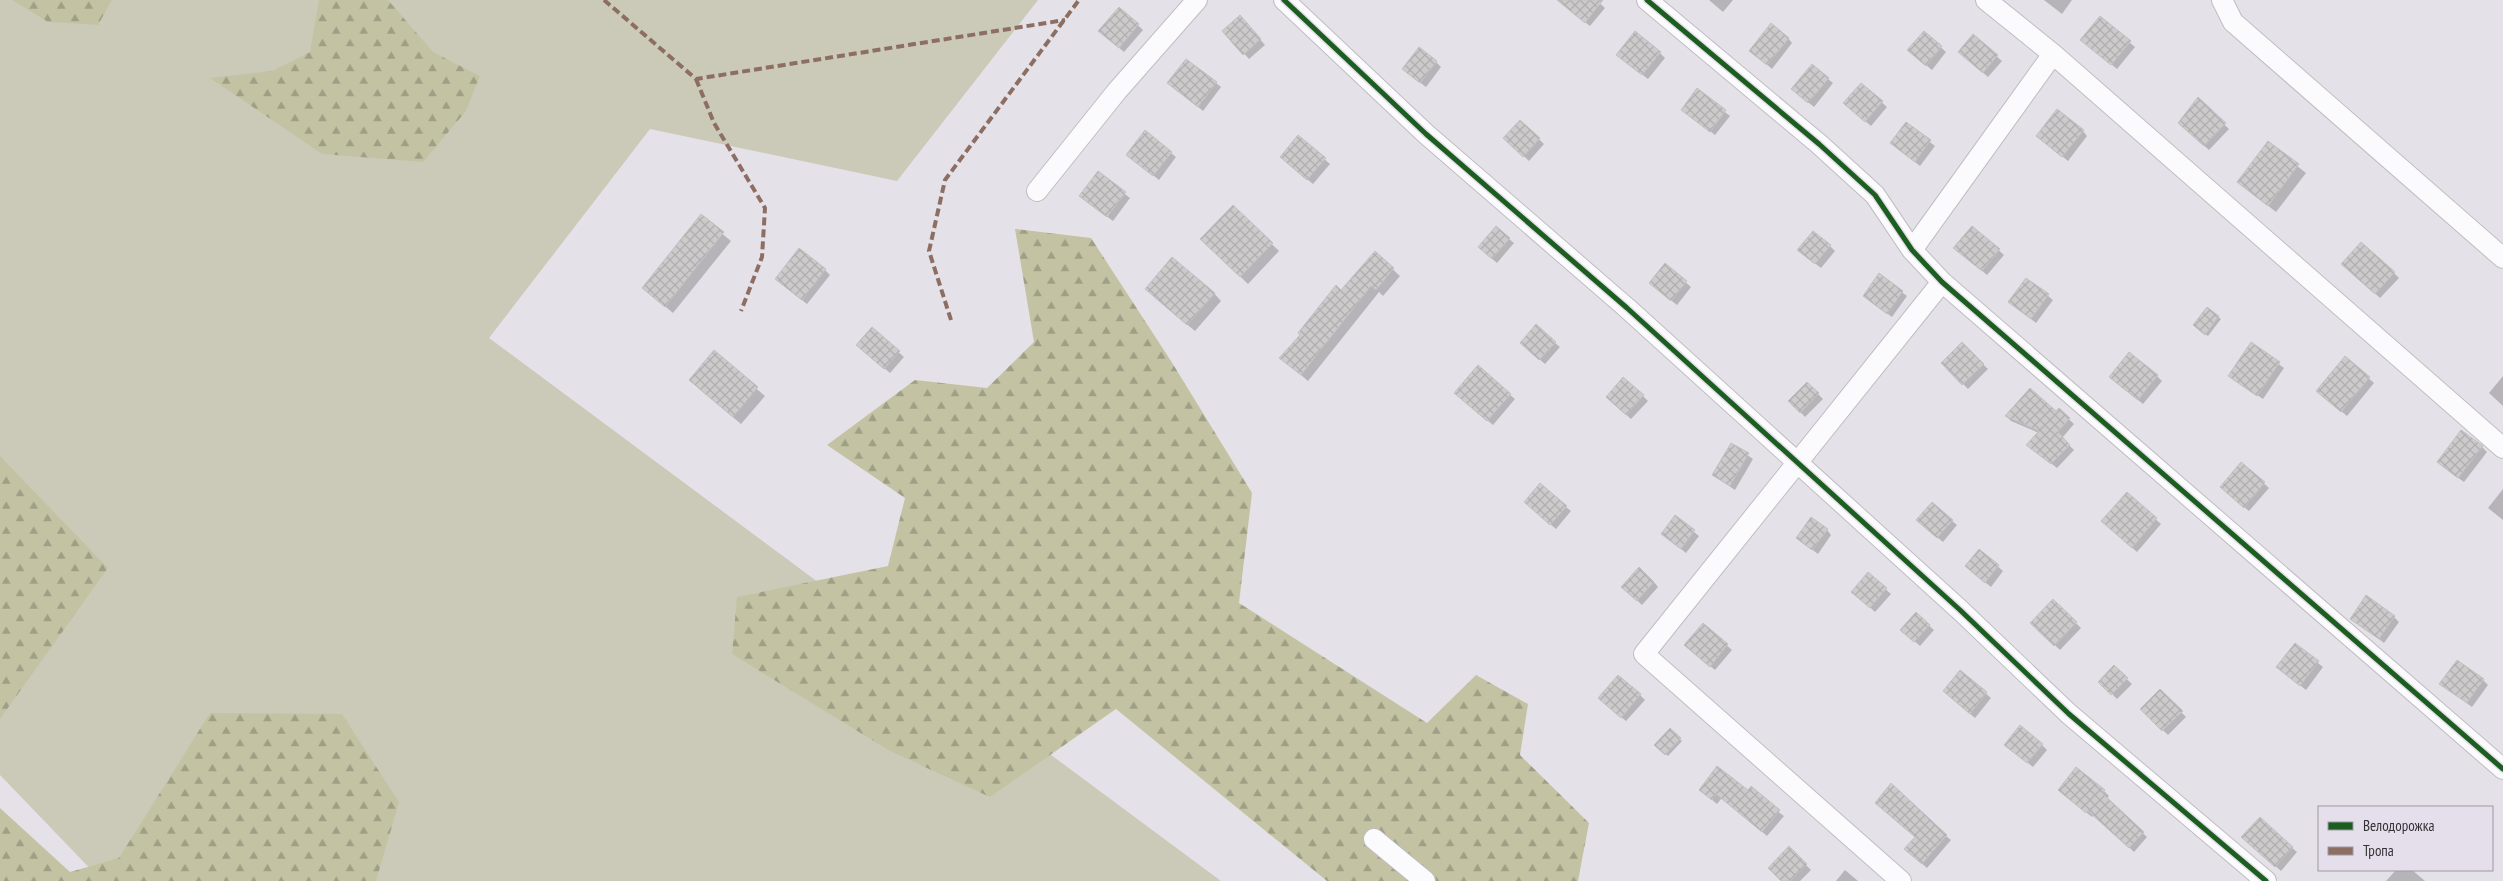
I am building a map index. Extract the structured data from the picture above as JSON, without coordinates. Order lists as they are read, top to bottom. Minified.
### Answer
{"legend":["Велодорожка","Тропа"]}
